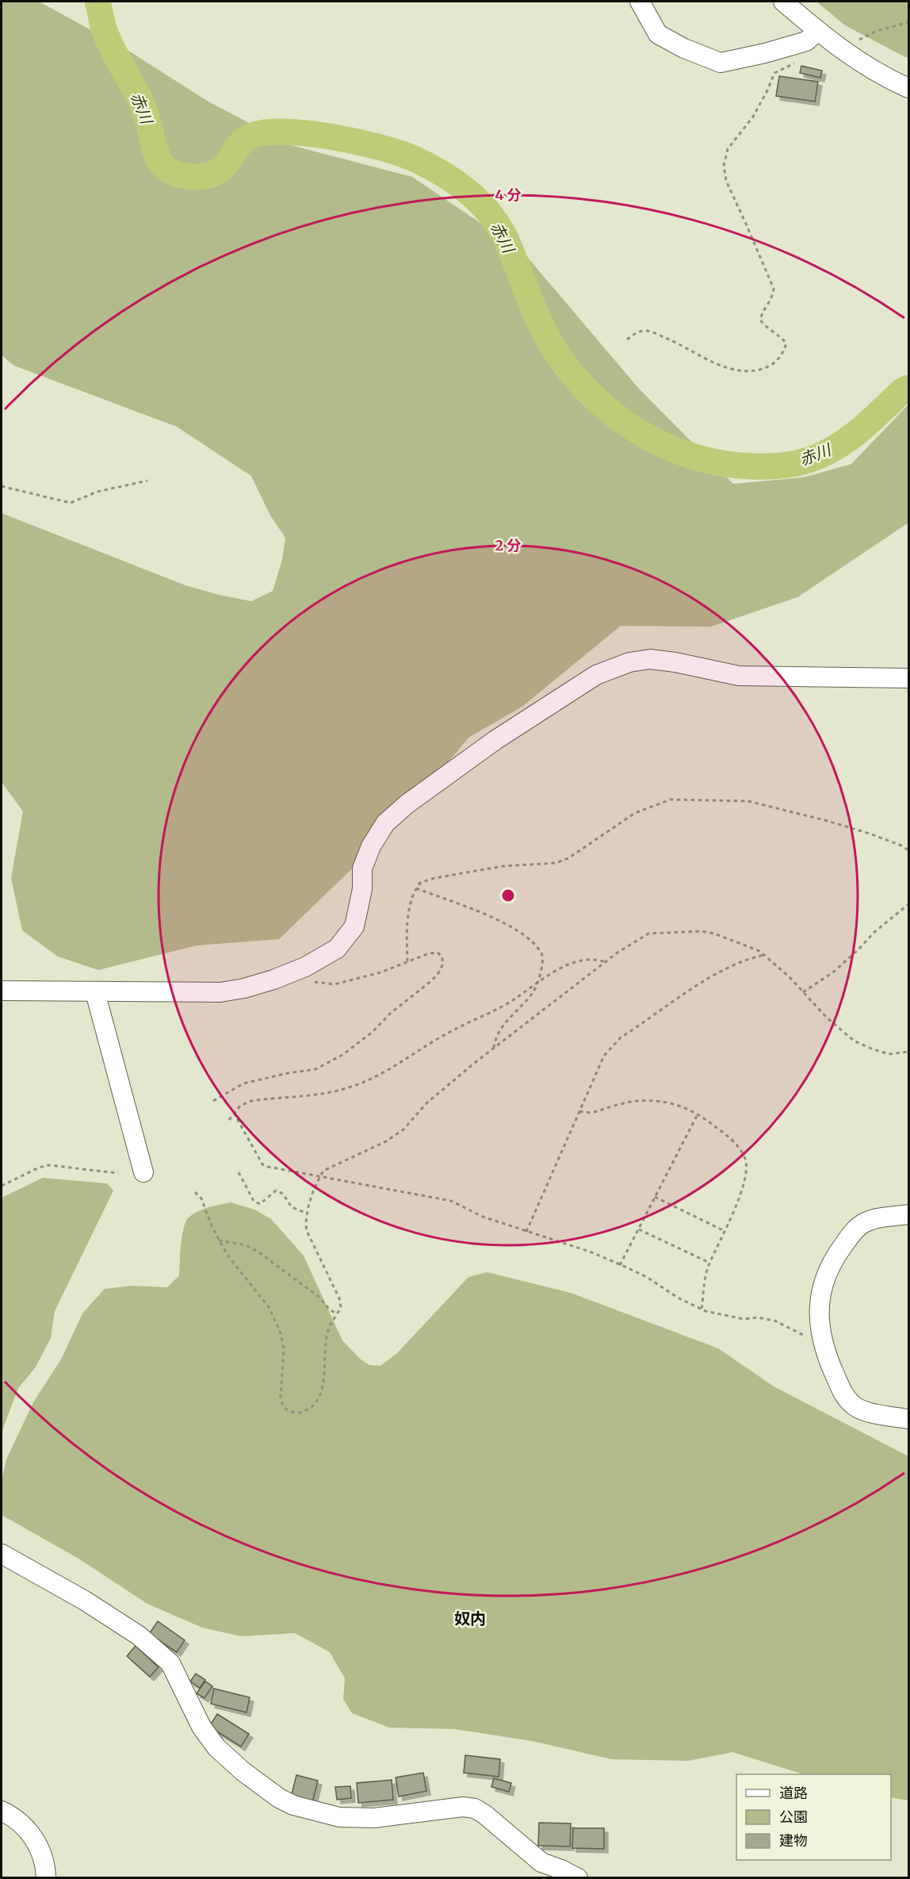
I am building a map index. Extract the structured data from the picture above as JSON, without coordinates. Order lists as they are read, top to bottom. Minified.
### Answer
{"districts":["奴内"],"water":["赤川"],"legend":["道路","公園","建物"],"rings":["4 分","2 分"]}
